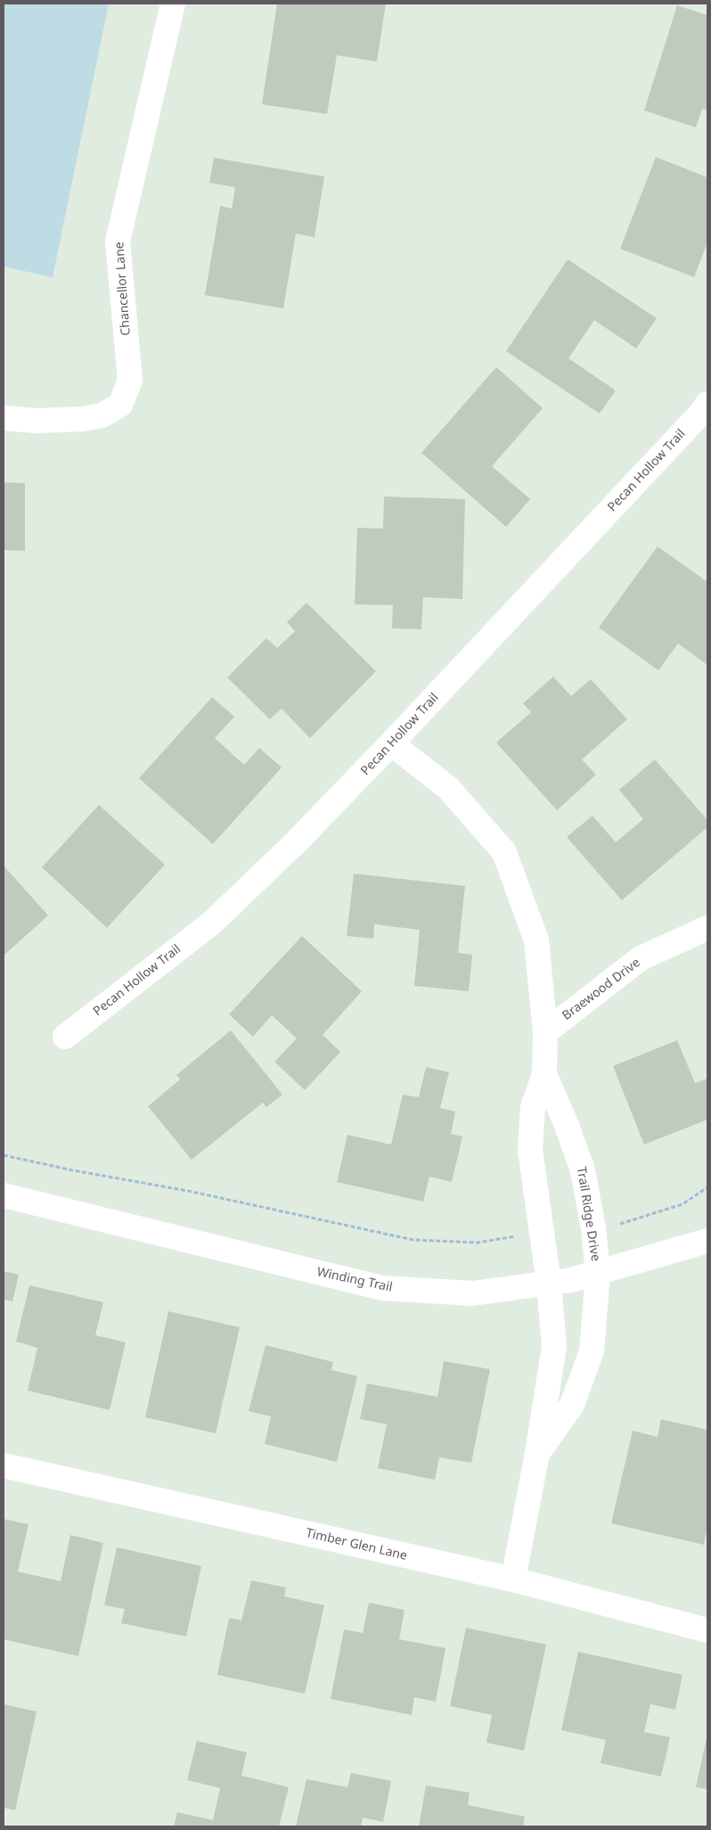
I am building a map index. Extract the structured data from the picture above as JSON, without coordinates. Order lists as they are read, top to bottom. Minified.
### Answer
{"streets":{"street":["Chancellor Lane","Pecan Hollow Trail","Braewood Drive","Trail Ridge Drive","Winding Trail","Timber Glen Lane"]},"crossings":[["Pecan Hollow Trail","Trail Ridge Drive"],["Braewood Drive","Trail Ridge Drive"],["Trail Ridge Drive","Winding Trail"],["Trail Ridge Drive","Timber Glen Lane"]]}
